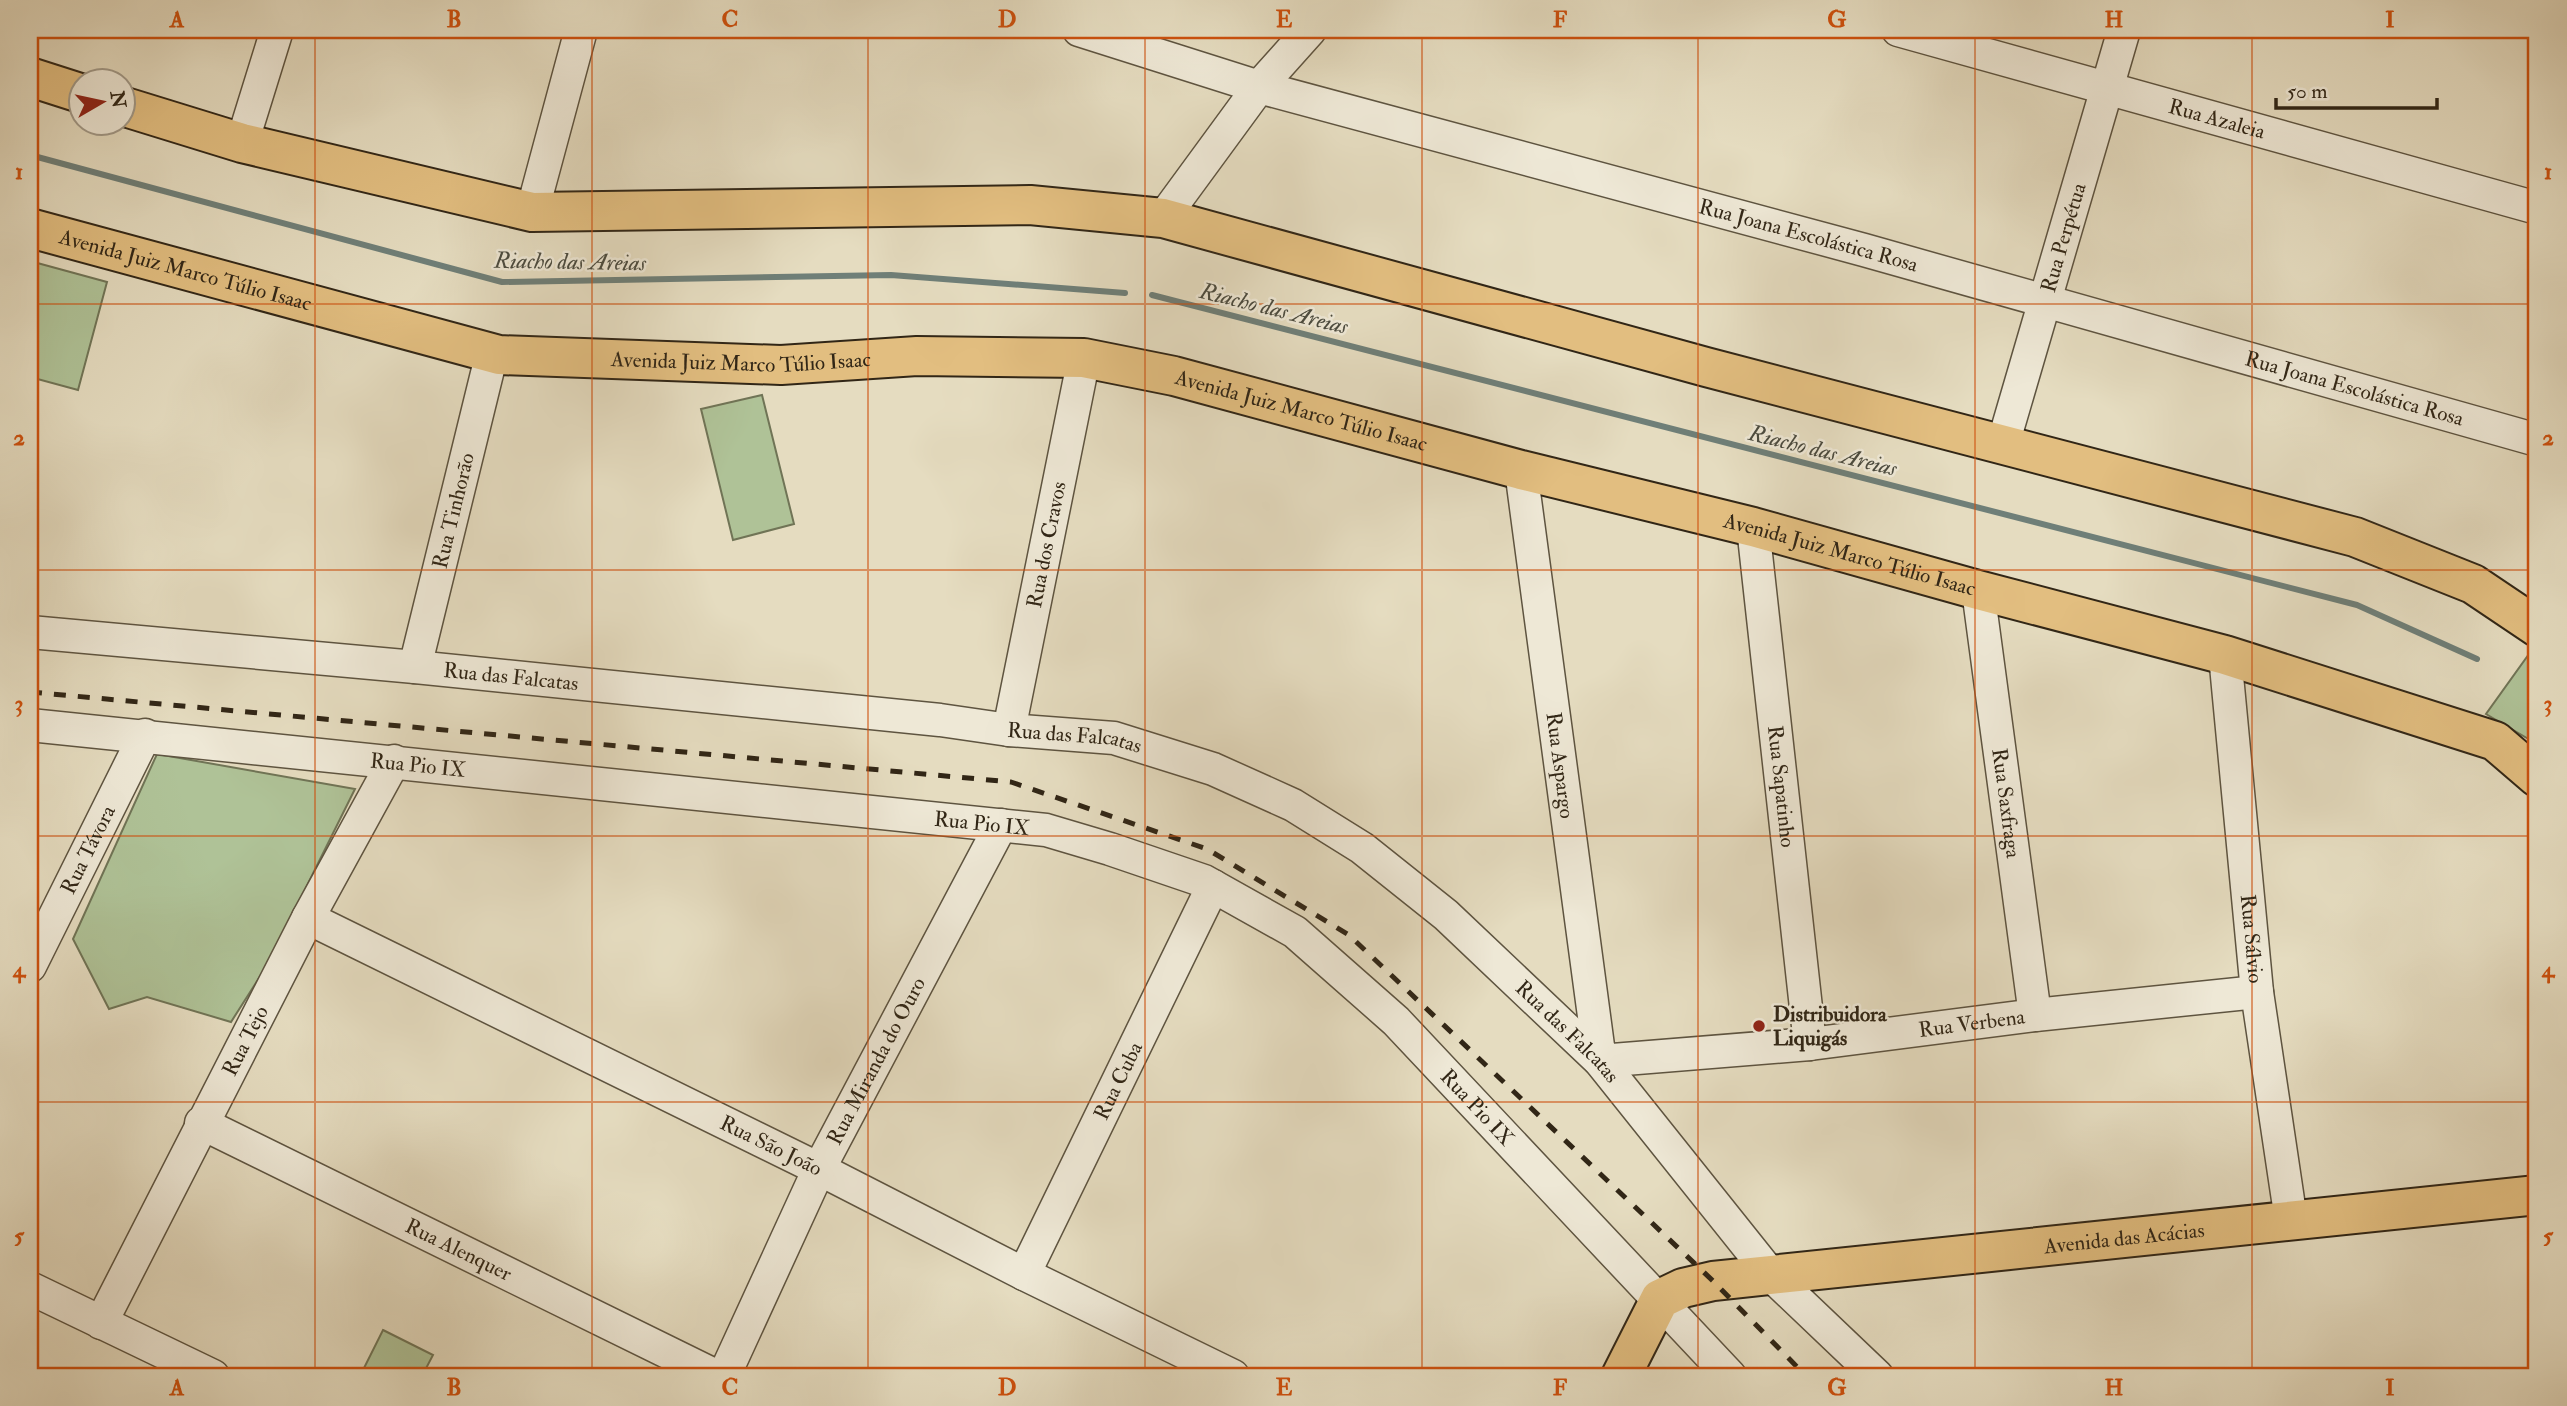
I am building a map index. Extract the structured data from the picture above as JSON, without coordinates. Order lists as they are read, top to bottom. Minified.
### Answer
{"streets":{"main road":["Avenida Juiz Marco Túlio Isaac","Avenida das Acácias"],"street":["Rua Azaleia","Rua Joana Escolástica Rosa","Rua Perpétua","Rua Tinhorão","Rua dos Cravos","Rua das Falcatas","Rua Pio IX","Rua Aspargo","Rua Sapatinho","Rua Saxfraga","Rua Távora","Rua Sálvio","Rua Verbena","Rua Tejo","Rua Miranda do Ouro","Rua Cuba","Rua São João","Rua Alenquer"]},"crossings":[["Rua Azaleia","Rua Perpétua"],["Rua Joana Escolástica Rosa","Rua Perpétua"],["Avenida Juiz Marco Túlio Isaac","Rua Tinhorão"],["Avenida Juiz Marco Túlio Isaac","Rua dos Cravos"],["Avenida Juiz Marco Túlio Isaac","Rua Aspargo"],["Avenida Juiz Marco Túlio Isaac","Rua Sapatinho"],["Avenida Juiz Marco Túlio Isaac","Rua Saxfraga"],["Avenida Juiz Marco Túlio Isaac","Rua Sálvio"],["Rua Tinhorão","Rua das Falcatas"],["Rua dos Cravos","Rua das Falcatas"],["Rua das Falcatas","Rua Aspargo"],["Rua das Falcatas","Rua Verbena"],["Rua das Falcatas","Avenida das Acácias"],["Rua Pio IX","Rua Távora"],["Rua Pio IX","Rua Tejo"],["Rua Pio IX","Rua Miranda do Ouro"],["Rua Pio IX","Rua Cuba"],["Rua Pio IX","Avenida das Acácias"],["Rua Aspargo","Rua Verbena"],["Rua Sapatinho","Rua Verbena"],["Rua Saxfraga","Rua Verbena"],["Rua Sálvio","Rua Verbena"],["Rua Sálvio","Avenida das Acácias"],["Rua Tejo","Rua São João"],["Rua Tejo","Rua Alenquer"],["Rua Miranda do Ouro","Rua São João"],["Rua Cuba","Rua São João"]],"water":["Riacho das Areias"],"places":["Distribuidora Liquigás"],"scale_bar":"50 m","north":"right","grid":{"columns":["A","B","C","D","E","F","G","H","I"],"rows":["1","2","3","4","5"]}}
